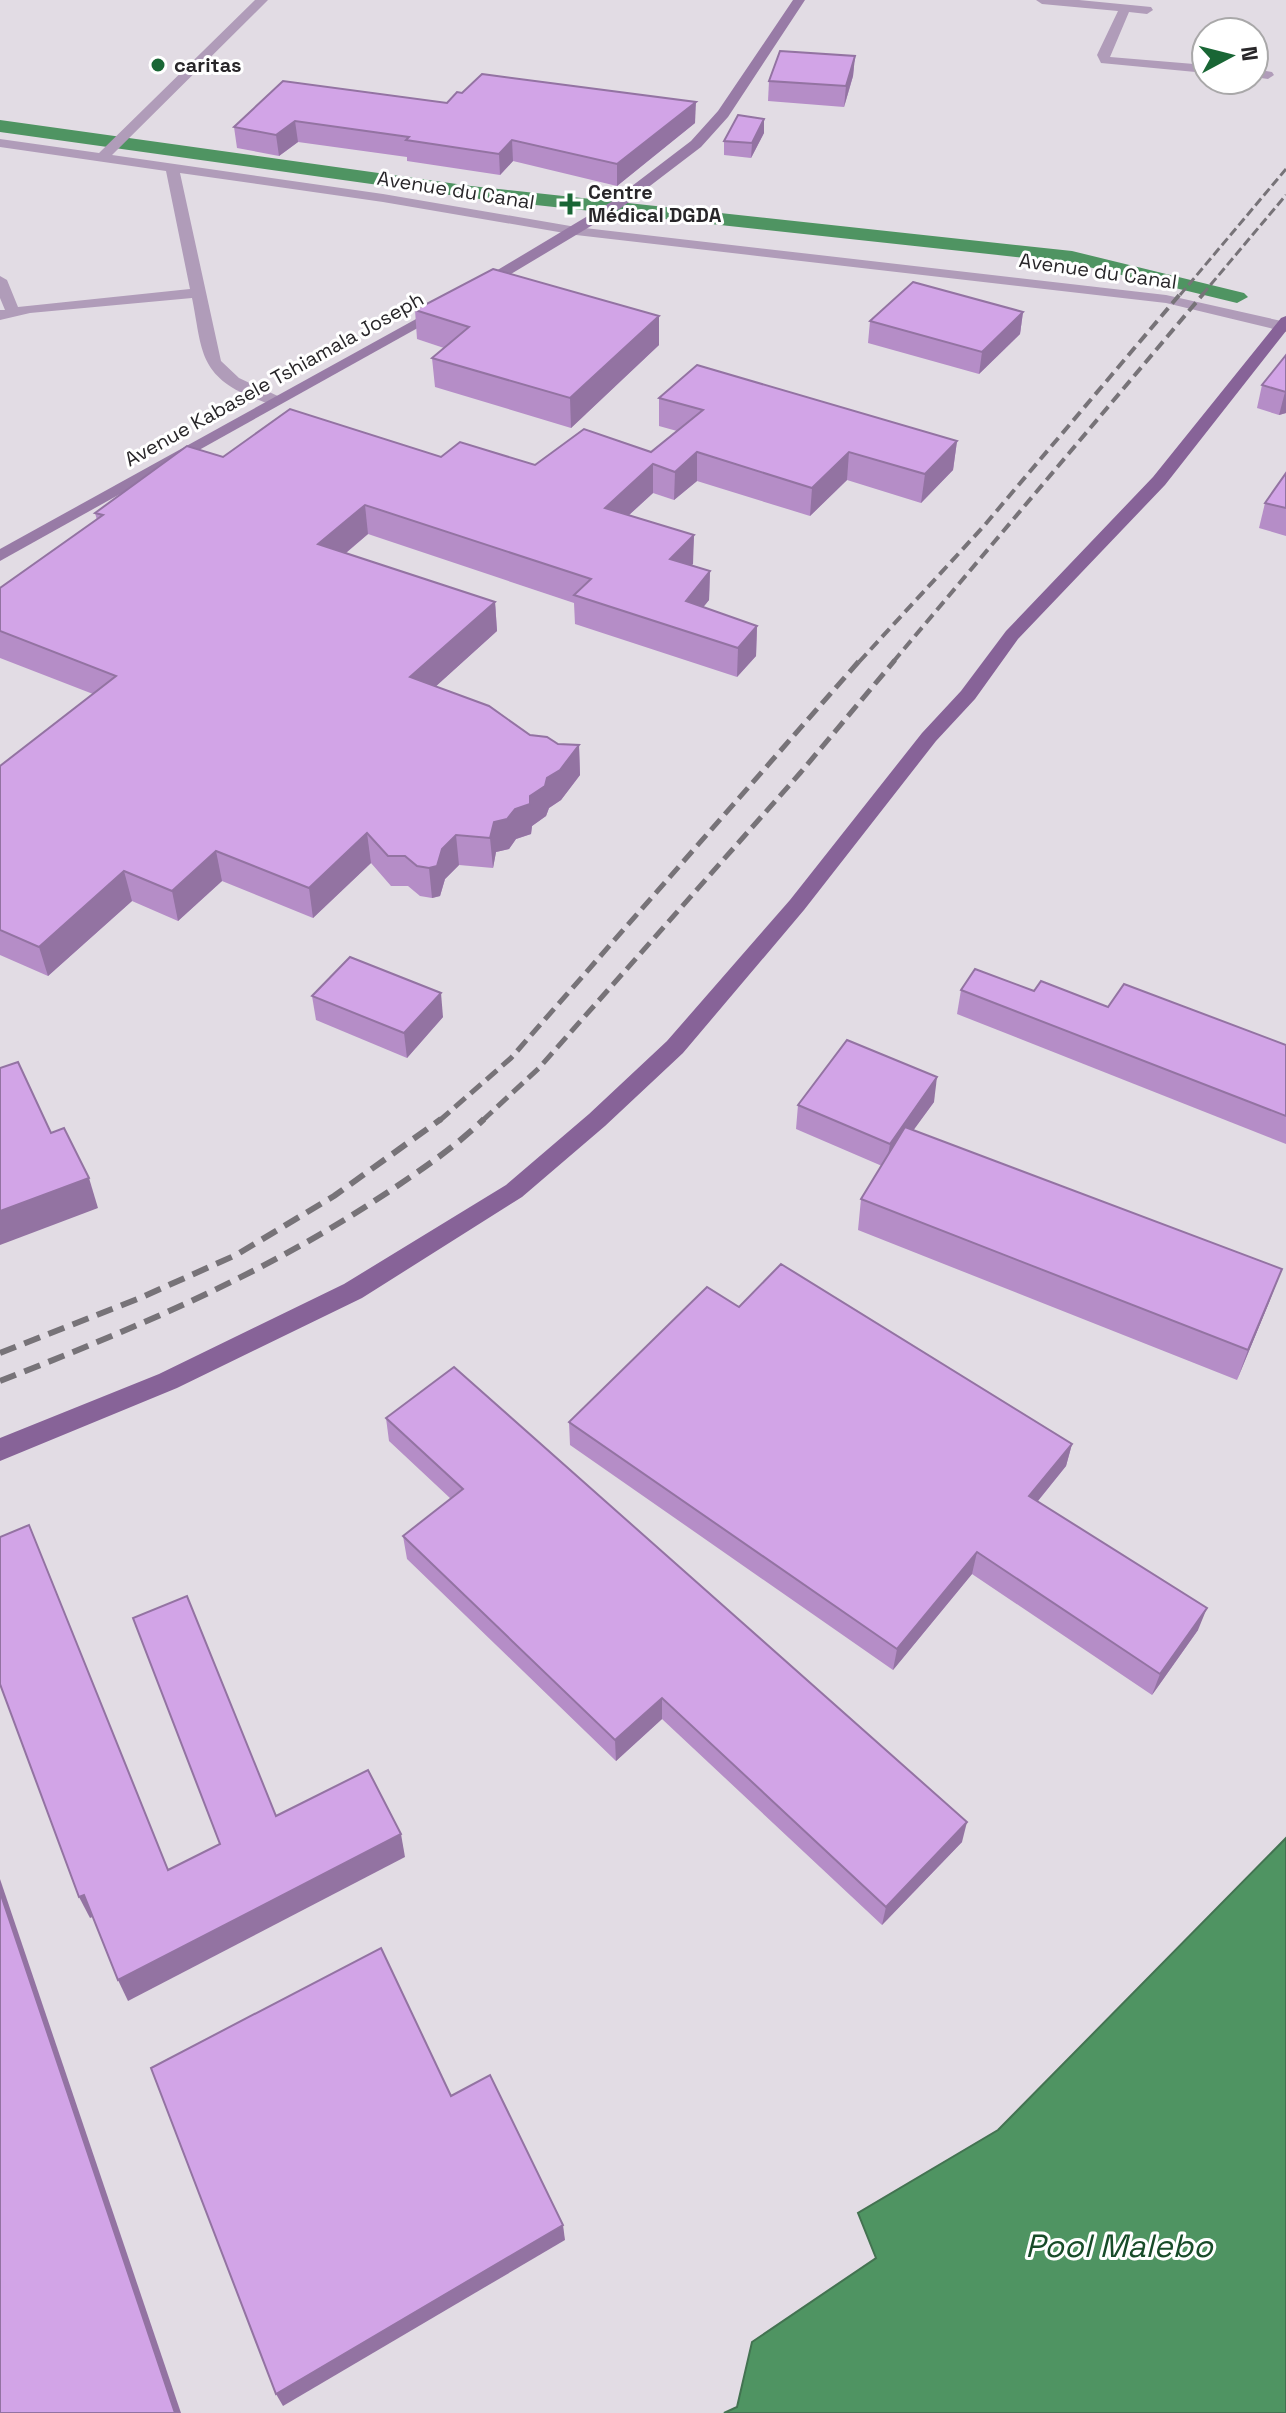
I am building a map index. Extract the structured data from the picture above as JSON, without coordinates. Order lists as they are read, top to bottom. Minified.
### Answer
{"streets":{"main road":["Avenue Kabasele Tshiamala Joseph"],"street":["Avenue du Canal"]},"crossings":[["Avenue du Canal","Avenue Kabasele Tshiamala Joseph"]],"water":["Pool Malebo"],"places":{"other":["caritas"],"health":["Centre Médical DGDA"]},"north":"right"}
